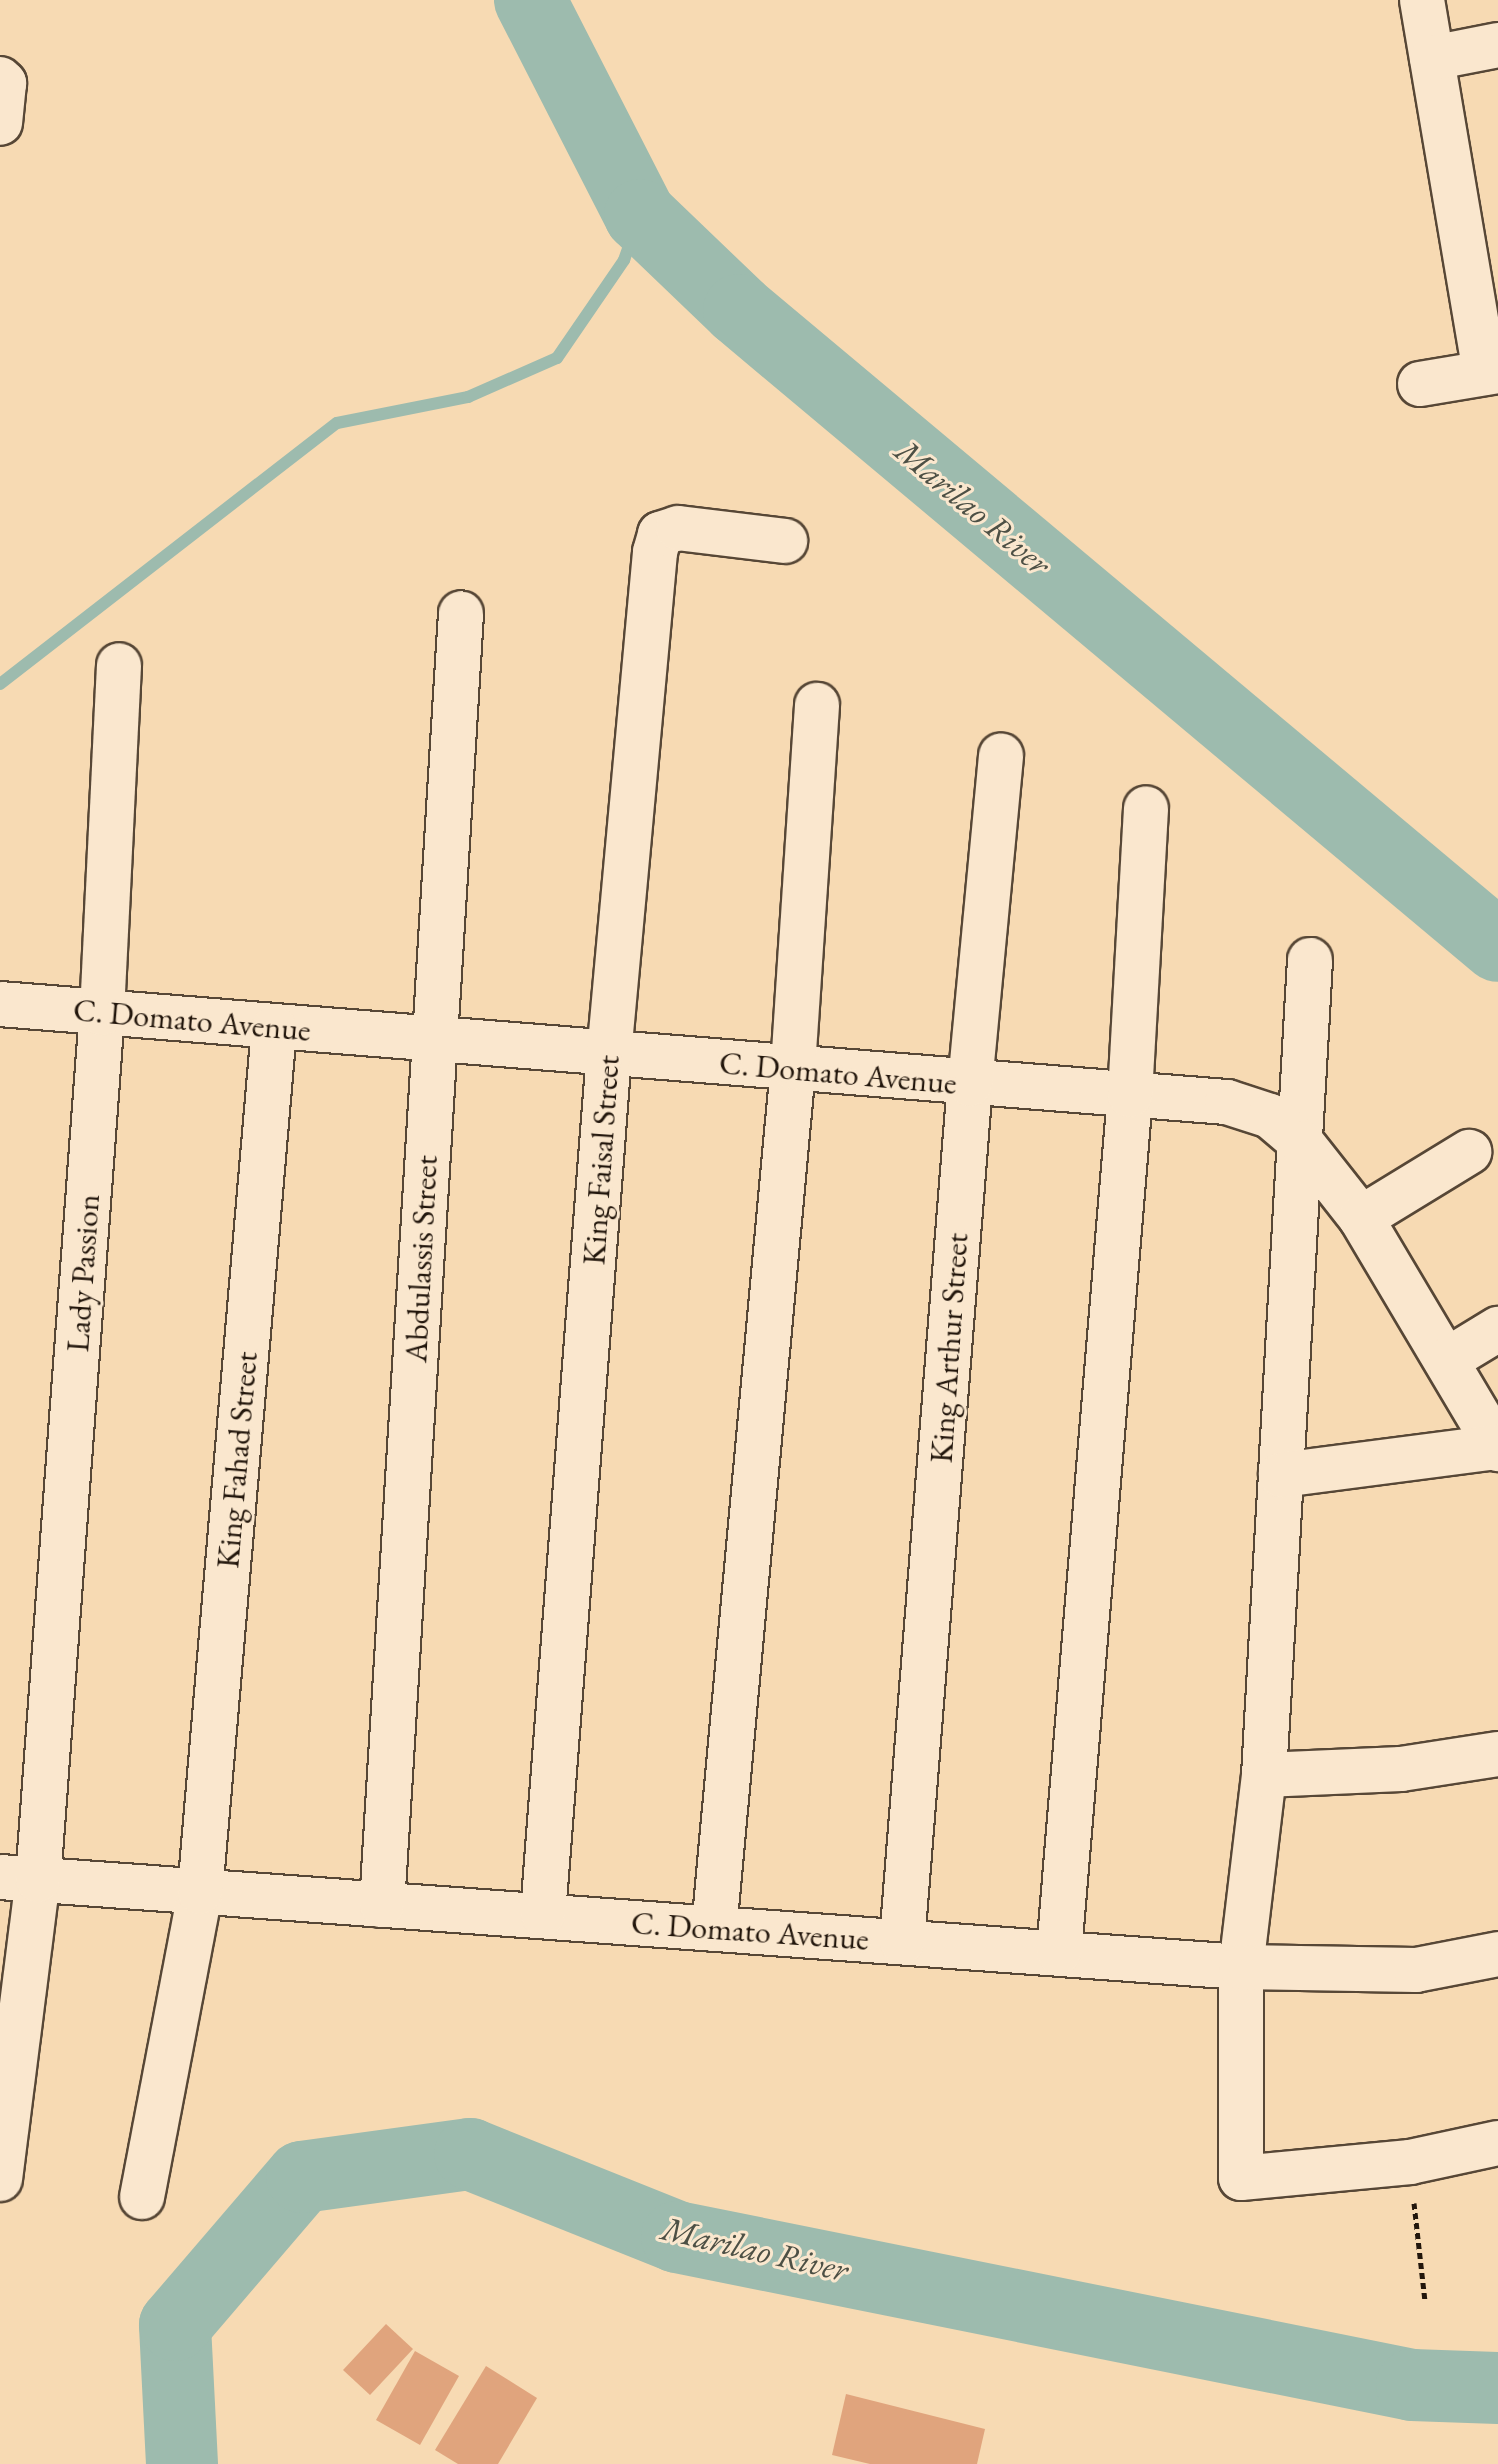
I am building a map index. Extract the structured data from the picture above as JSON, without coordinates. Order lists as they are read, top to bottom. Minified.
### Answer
{"streets":{"street":["C. Domato Avenue","King Faisal Street","Abdulassis Street","Lady Passion","King Arthur Street","King Fahad Street"]},"crossings":[["C. Domato Avenue","King Faisal Street"],["C. Domato Avenue","Abdulassis Street"],["C. Domato Avenue","Lady Passion"],["C. Domato Avenue","King Arthur Street"],["C. Domato Avenue","King Fahad Street"]],"water":["Marilao River"]}
